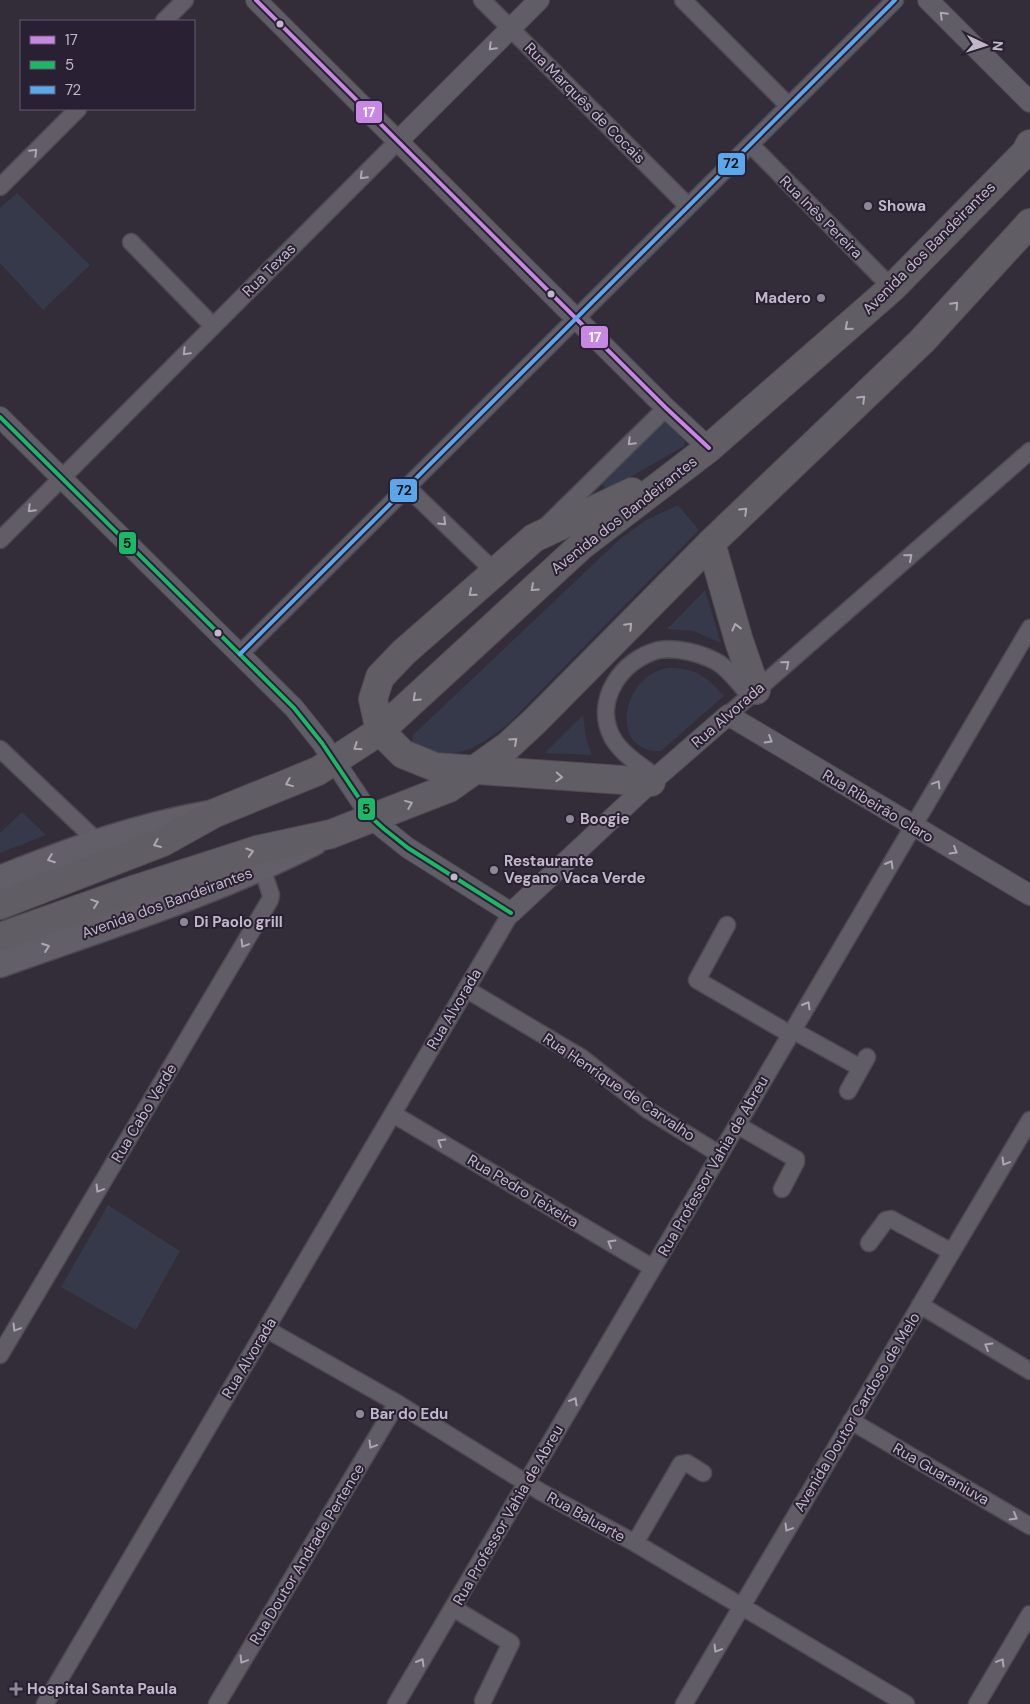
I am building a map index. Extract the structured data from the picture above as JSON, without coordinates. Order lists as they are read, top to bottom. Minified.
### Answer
{"streets":{"highway":["Avenida dos Bandeirantes"],"street":["Rua Marquês de Cocais","Rua Inês Pereira","Rua Texas","Rua Alvorada","Rua Ribeirão Claro","Rua Henrique de Carvalho","Rua Cabo Verde","Rua Professor Vahia de Abreu","Rua Pedro Teixeira","Avenida Doutor Cardoso de Melo","Rua Guaraniuva","Rua Baluarte","Rua Doutor Andrade Pertence"]},"crossings":[["Rua Marquês de Cocais","Rua Texas"],["Rua Inês Pereira","Avenida dos Bandeirantes"],["Avenida dos Bandeirantes","Rua Cabo Verde"],["Rua Alvorada","Rua Ribeirão Claro"],["Rua Alvorada","Rua Henrique de Carvalho"],["Rua Alvorada","Rua Pedro Teixeira"],["Rua Alvorada","Rua Baluarte"],["Rua Ribeirão Claro","Rua Professor Vahia de Abreu"],["Rua Henrique de Carvalho","Rua Professor Vahia de Abreu"],["Rua Professor Vahia de Abreu","Rua Pedro Teixeira"],["Rua Professor Vahia de Abreu","Rua Baluarte"],["Avenida Doutor Cardoso de Melo","Rua Guaraniuva"],["Avenida Doutor Cardoso de Melo","Rua Baluarte"],["Rua Baluarte","Rua Doutor Andrade Pertence"]],"one_way":["Rua Texas","Rua Ribeirão Claro","Rua Cabo Verde","Rua Professor Vahia de Abreu","Rua Pedro Teixeira","Avenida Doutor Cardoso de Melo","Rua Doutor Andrade Pertence"],"places":{"other":["Showa","Madero","Boogie","Restaurante Vegano Vaca Verde","Di Paolo grill","Bar do Edu"],"health":["Hospital Santa Paula"]},"lines":["transit line 17","transit line 72","transit line 5"],"legend":["17","5","72"],"north":"right"}
